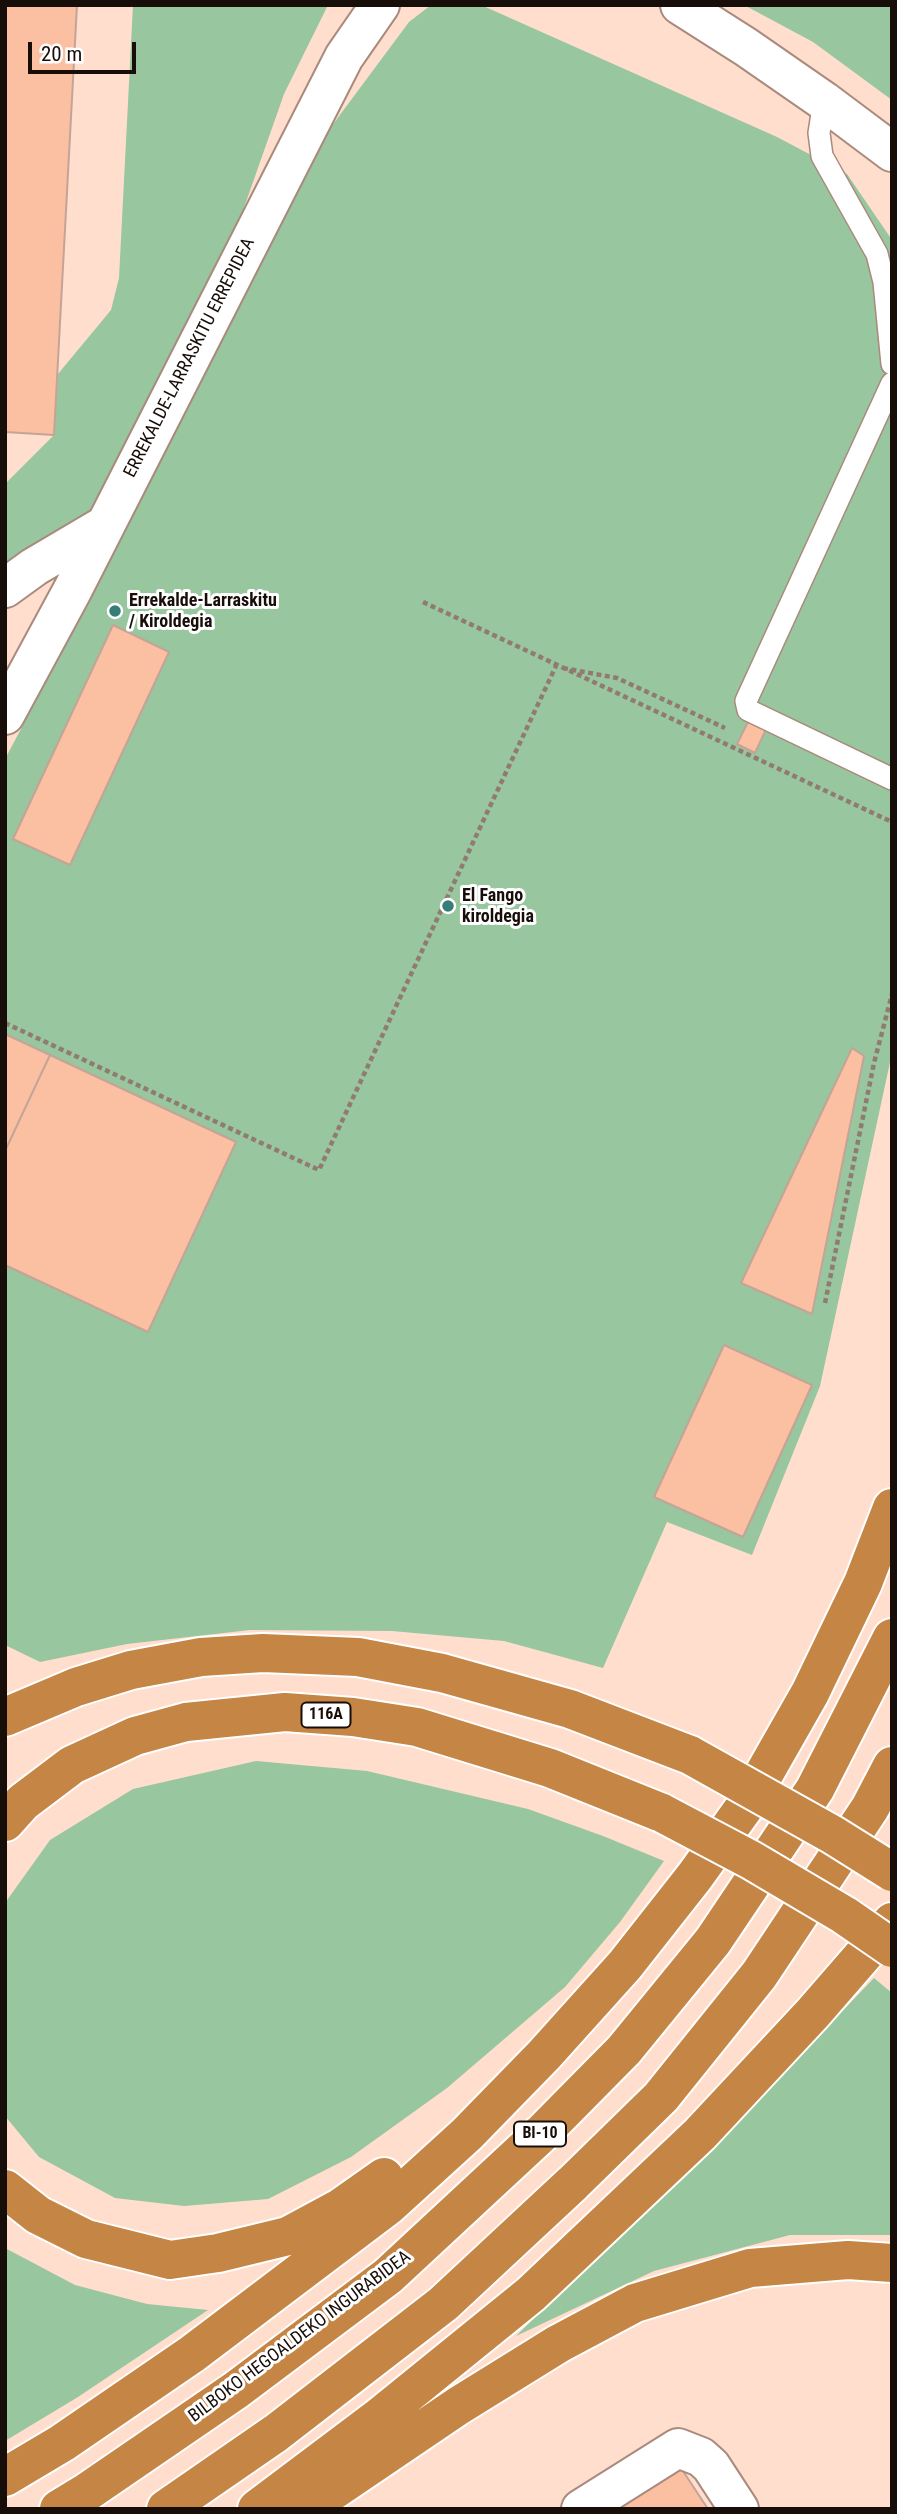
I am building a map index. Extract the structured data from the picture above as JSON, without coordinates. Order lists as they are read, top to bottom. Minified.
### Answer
{"streets":{"highway":["116A","BI-10","BILBOKO HEGOALDEKO INGURABIDEA"],"street":["ERREKALDE-LARRASKITU ERREPIDEA"]},"places":["Errekalde-Larraskitu / Kiroldegia","El Fango kiroldegia"],"scale_bar":"20 m"}
